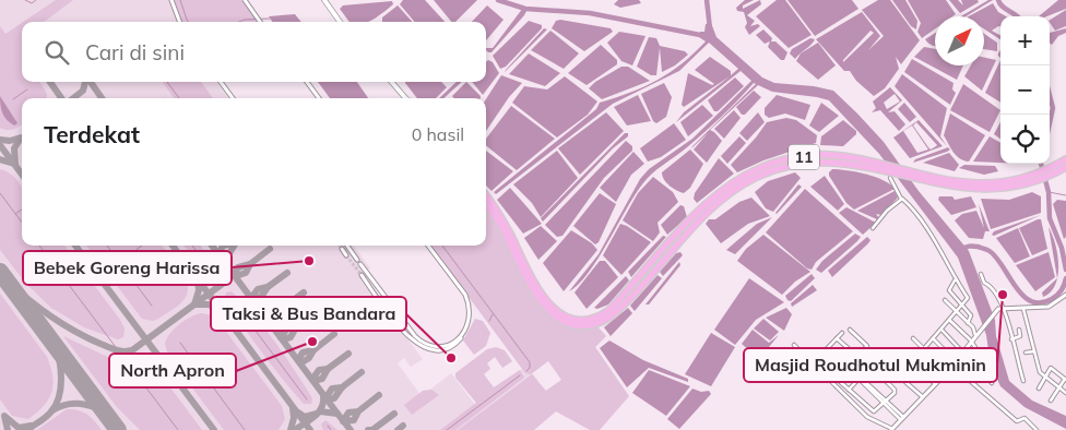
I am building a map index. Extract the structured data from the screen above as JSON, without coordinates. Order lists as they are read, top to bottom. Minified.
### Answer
{"streets":{"highway":["11"]},"places":["Bebek Goreng Harissa","Masjid Roudhotul Mukminin","North Apron","Taksi & Bus Bandara"],"north":"top right","page":{"map_buttons":["+","−"],"search":"Cari di sini","heading":["Terdekat","0 hasil"]}}
